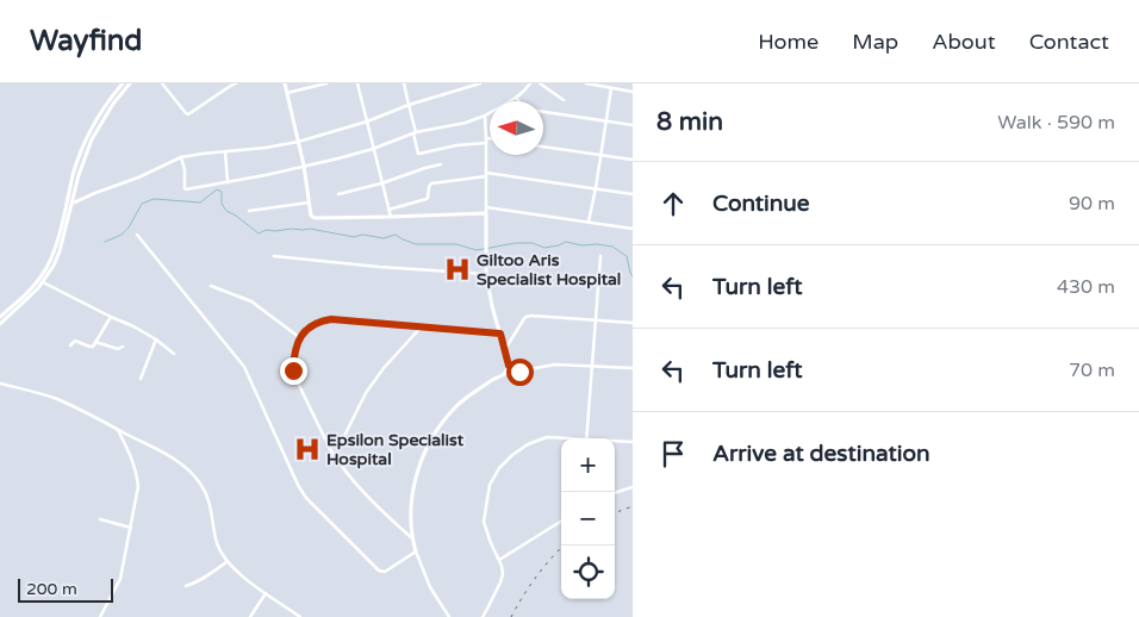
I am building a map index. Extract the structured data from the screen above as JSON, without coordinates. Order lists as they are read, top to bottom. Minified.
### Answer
{"places":{"hospital":["Giltoo Aris Specialist Hospital","Epsilon Specialist Hospital"]},"scale_bar":"200 m","north":"left","page":{"header":"Wayfind","nav":["Home","Map","About","Contact"],"heading":["8 min","Walk · 590 m"],"list":[["Continue","90 m"],["Turn left","430 m"],["Turn left","70 m"],"Arrive at destination"],"map_buttons":["+","−"],"scale":"200 m"}}
